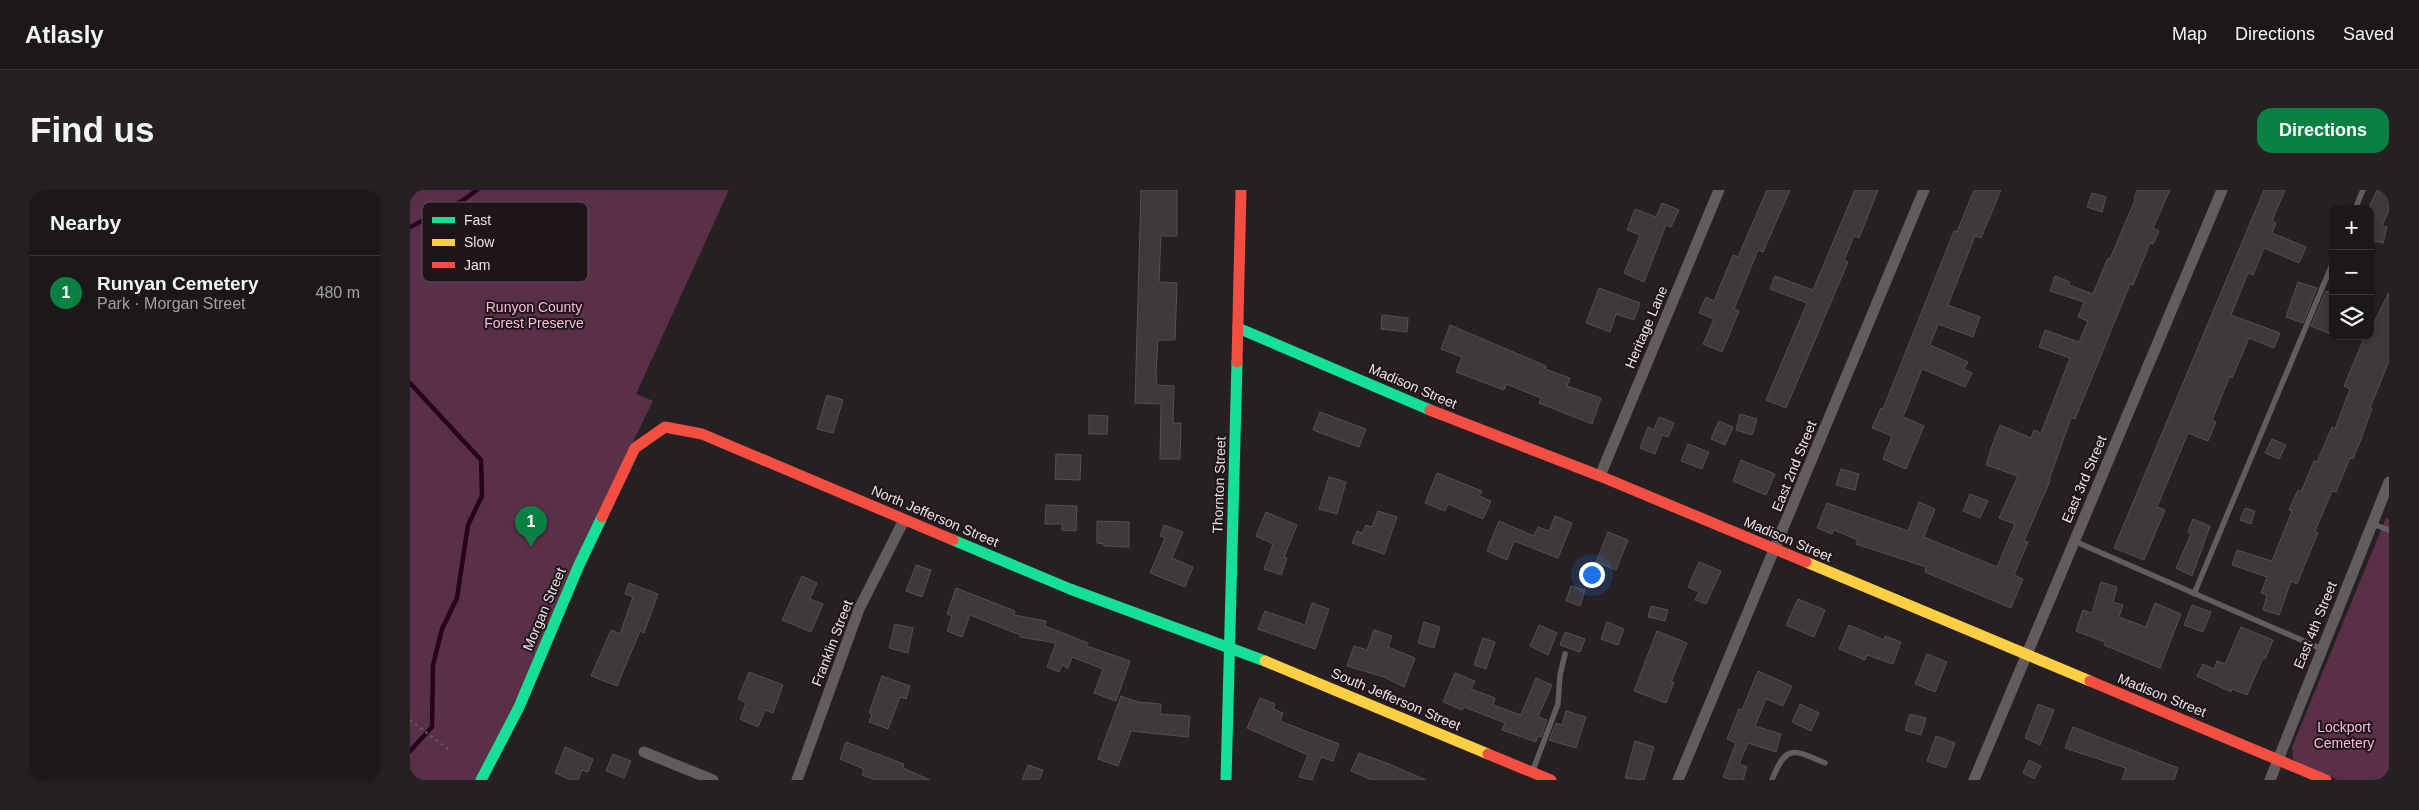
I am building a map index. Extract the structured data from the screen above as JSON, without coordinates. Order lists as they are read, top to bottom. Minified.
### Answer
{"streets":{"street":["Heritage Lane","Madison Street","East 2nd Street","East 3rd Street","Thornton Street","North Jefferson Street","Morgan Street","East 4th Street","Franklin Street","South Jefferson Street"]},"crossings":[["Heritage Lane","Madison Street"],["Madison Street","East 2nd Street"],["Madison Street","East 3rd Street"],["Madison Street","Thornton Street"],["Madison Street","East 4th Street"],["Thornton Street","North Jefferson Street"],["Thornton Street","South Jefferson Street"],["North Jefferson Street","Morgan Street"],["North Jefferson Street","Franklin Street"],["North Jefferson Street","South Jefferson Street"]],"parks":["Runyon County Forest Preserve","Lockport Cemetery"],"legend":["Fast","Slow","Jam"],"page":{"header":"Atlasly","nav":["Map","Directions","Saved"],"buttons":"Directions","title":"Find us","heading":"Nearby","map_buttons":["+","−"],"list":[{"mark":"1","name":"Runyan Cemetery","note":"Park · Morgan Street","value":"480 m"}],"pins":"1"}}
